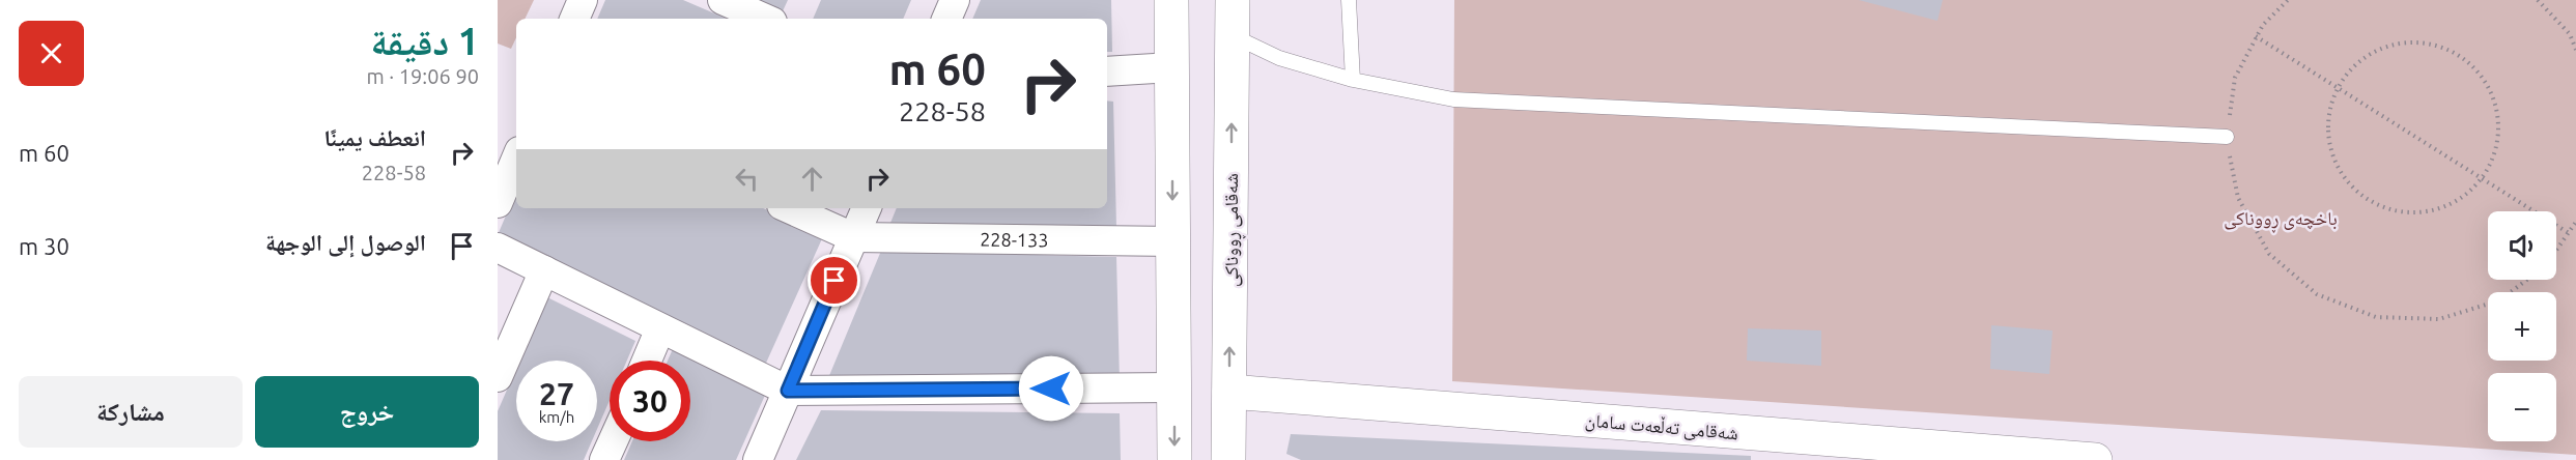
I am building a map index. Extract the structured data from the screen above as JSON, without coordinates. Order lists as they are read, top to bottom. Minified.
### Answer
{"streets":{"main road":["شەقامی ڕووناکی","شەقامی تەڵعەت سامان"],"street":["228-133"]},"crossings":[["شەقامی ڕووناکی","شەقامی تەڵعەت سامان"]],"parks":["باخچەی ڕووناکی"],"page":{"heading":["1 دقيقة","90 m · 19:06"],"turn":["60 m","228-58"],"list":[{"name":"انعطف يمينًا","note":"228-58","value":"60 m"},{"name":"الوصول إلى الوجهة","value":"30 m"}],"map_buttons":["+","−"],"speed":"27 km/h","limit":"30","buttons":["خروج","مشاركة"]}}
